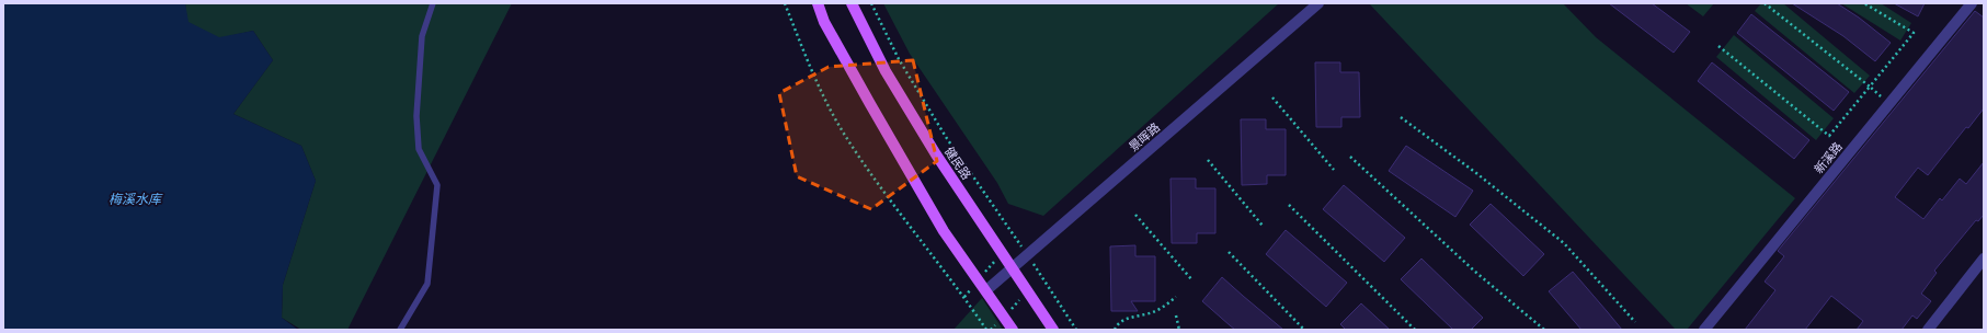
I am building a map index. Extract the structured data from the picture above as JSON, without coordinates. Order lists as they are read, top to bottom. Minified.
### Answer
{"streets":{"main road":["健民路"],"street":["景晖路","新溪路"]},"crossings":[["景晖路","健民路"]],"water":["梅溪水库"]}
